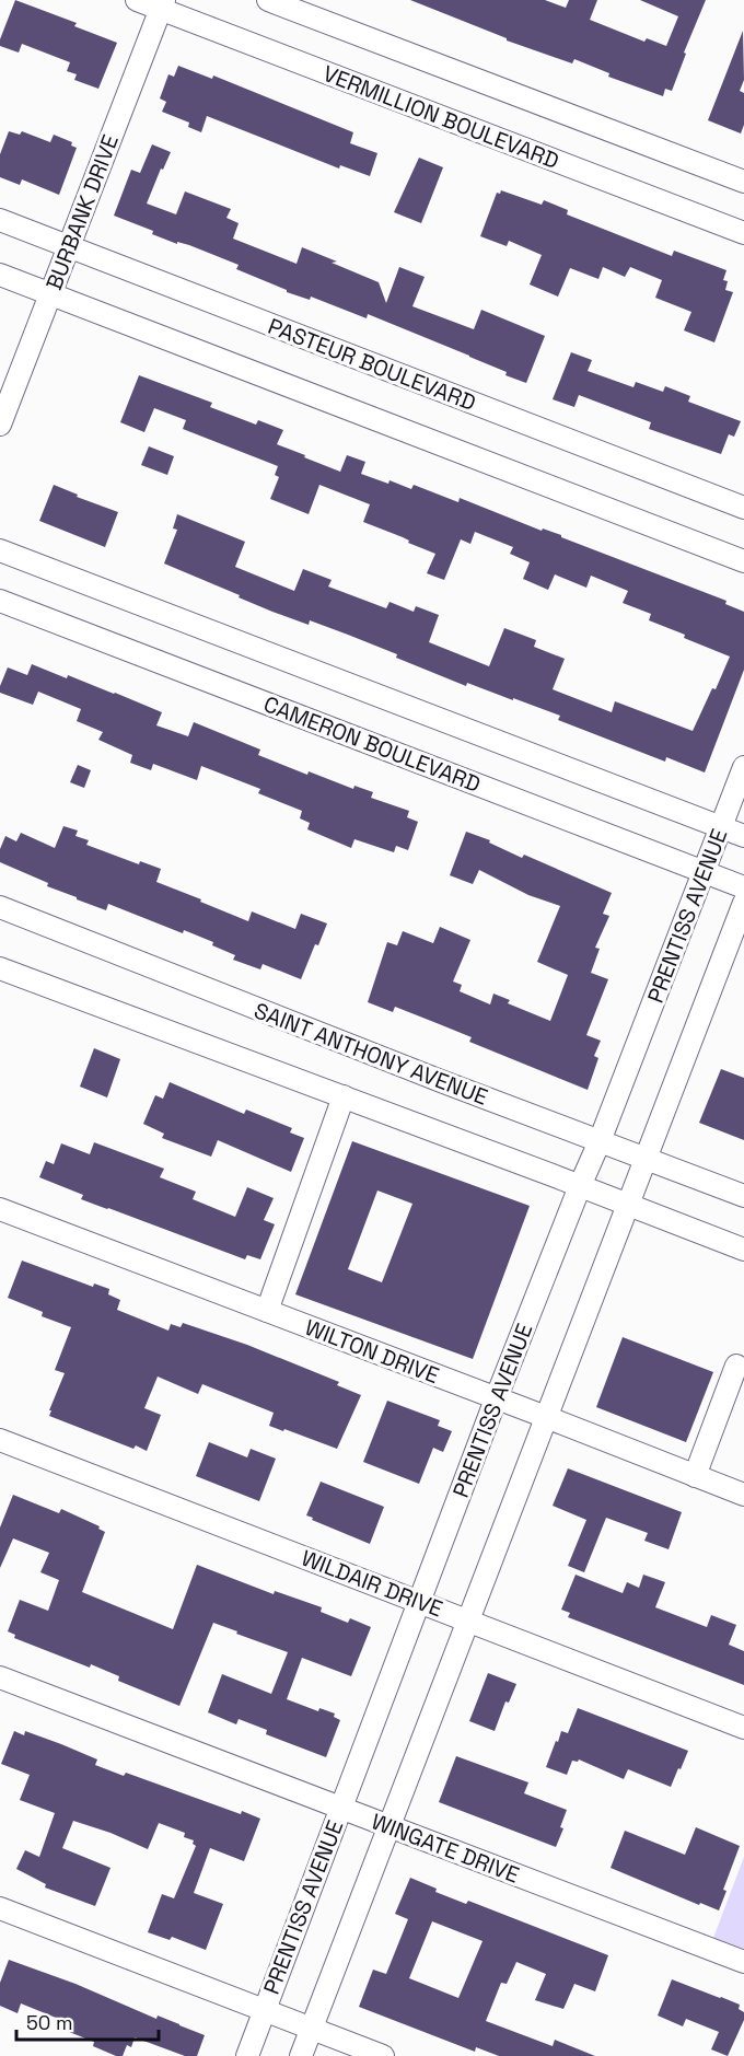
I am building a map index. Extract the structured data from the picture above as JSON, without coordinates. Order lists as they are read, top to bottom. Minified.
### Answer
{"streets":{"street":["VERMILLION BOULEVARD","BURBANK DRIVE","PASTEUR BOULEVARD","CAMERON BOULEVARD","PRENTISS AVENUE","SAINT ANTHONY AVENUE","WILTON DRIVE","WILDAIR DRIVE","WINGATE DRIVE"]},"crossings":[["VERMILLION BOULEVARD","BURBANK DRIVE"],["BURBANK DRIVE","PASTEUR BOULEVARD"],["CAMERON BOULEVARD","PRENTISS AVENUE"],["PRENTISS AVENUE","SAINT ANTHONY AVENUE"],["PRENTISS AVENUE","WILTON DRIVE"],["PRENTISS AVENUE","WILDAIR DRIVE"],["PRENTISS AVENUE","WINGATE DRIVE"]],"scale_bar":"50 m"}
